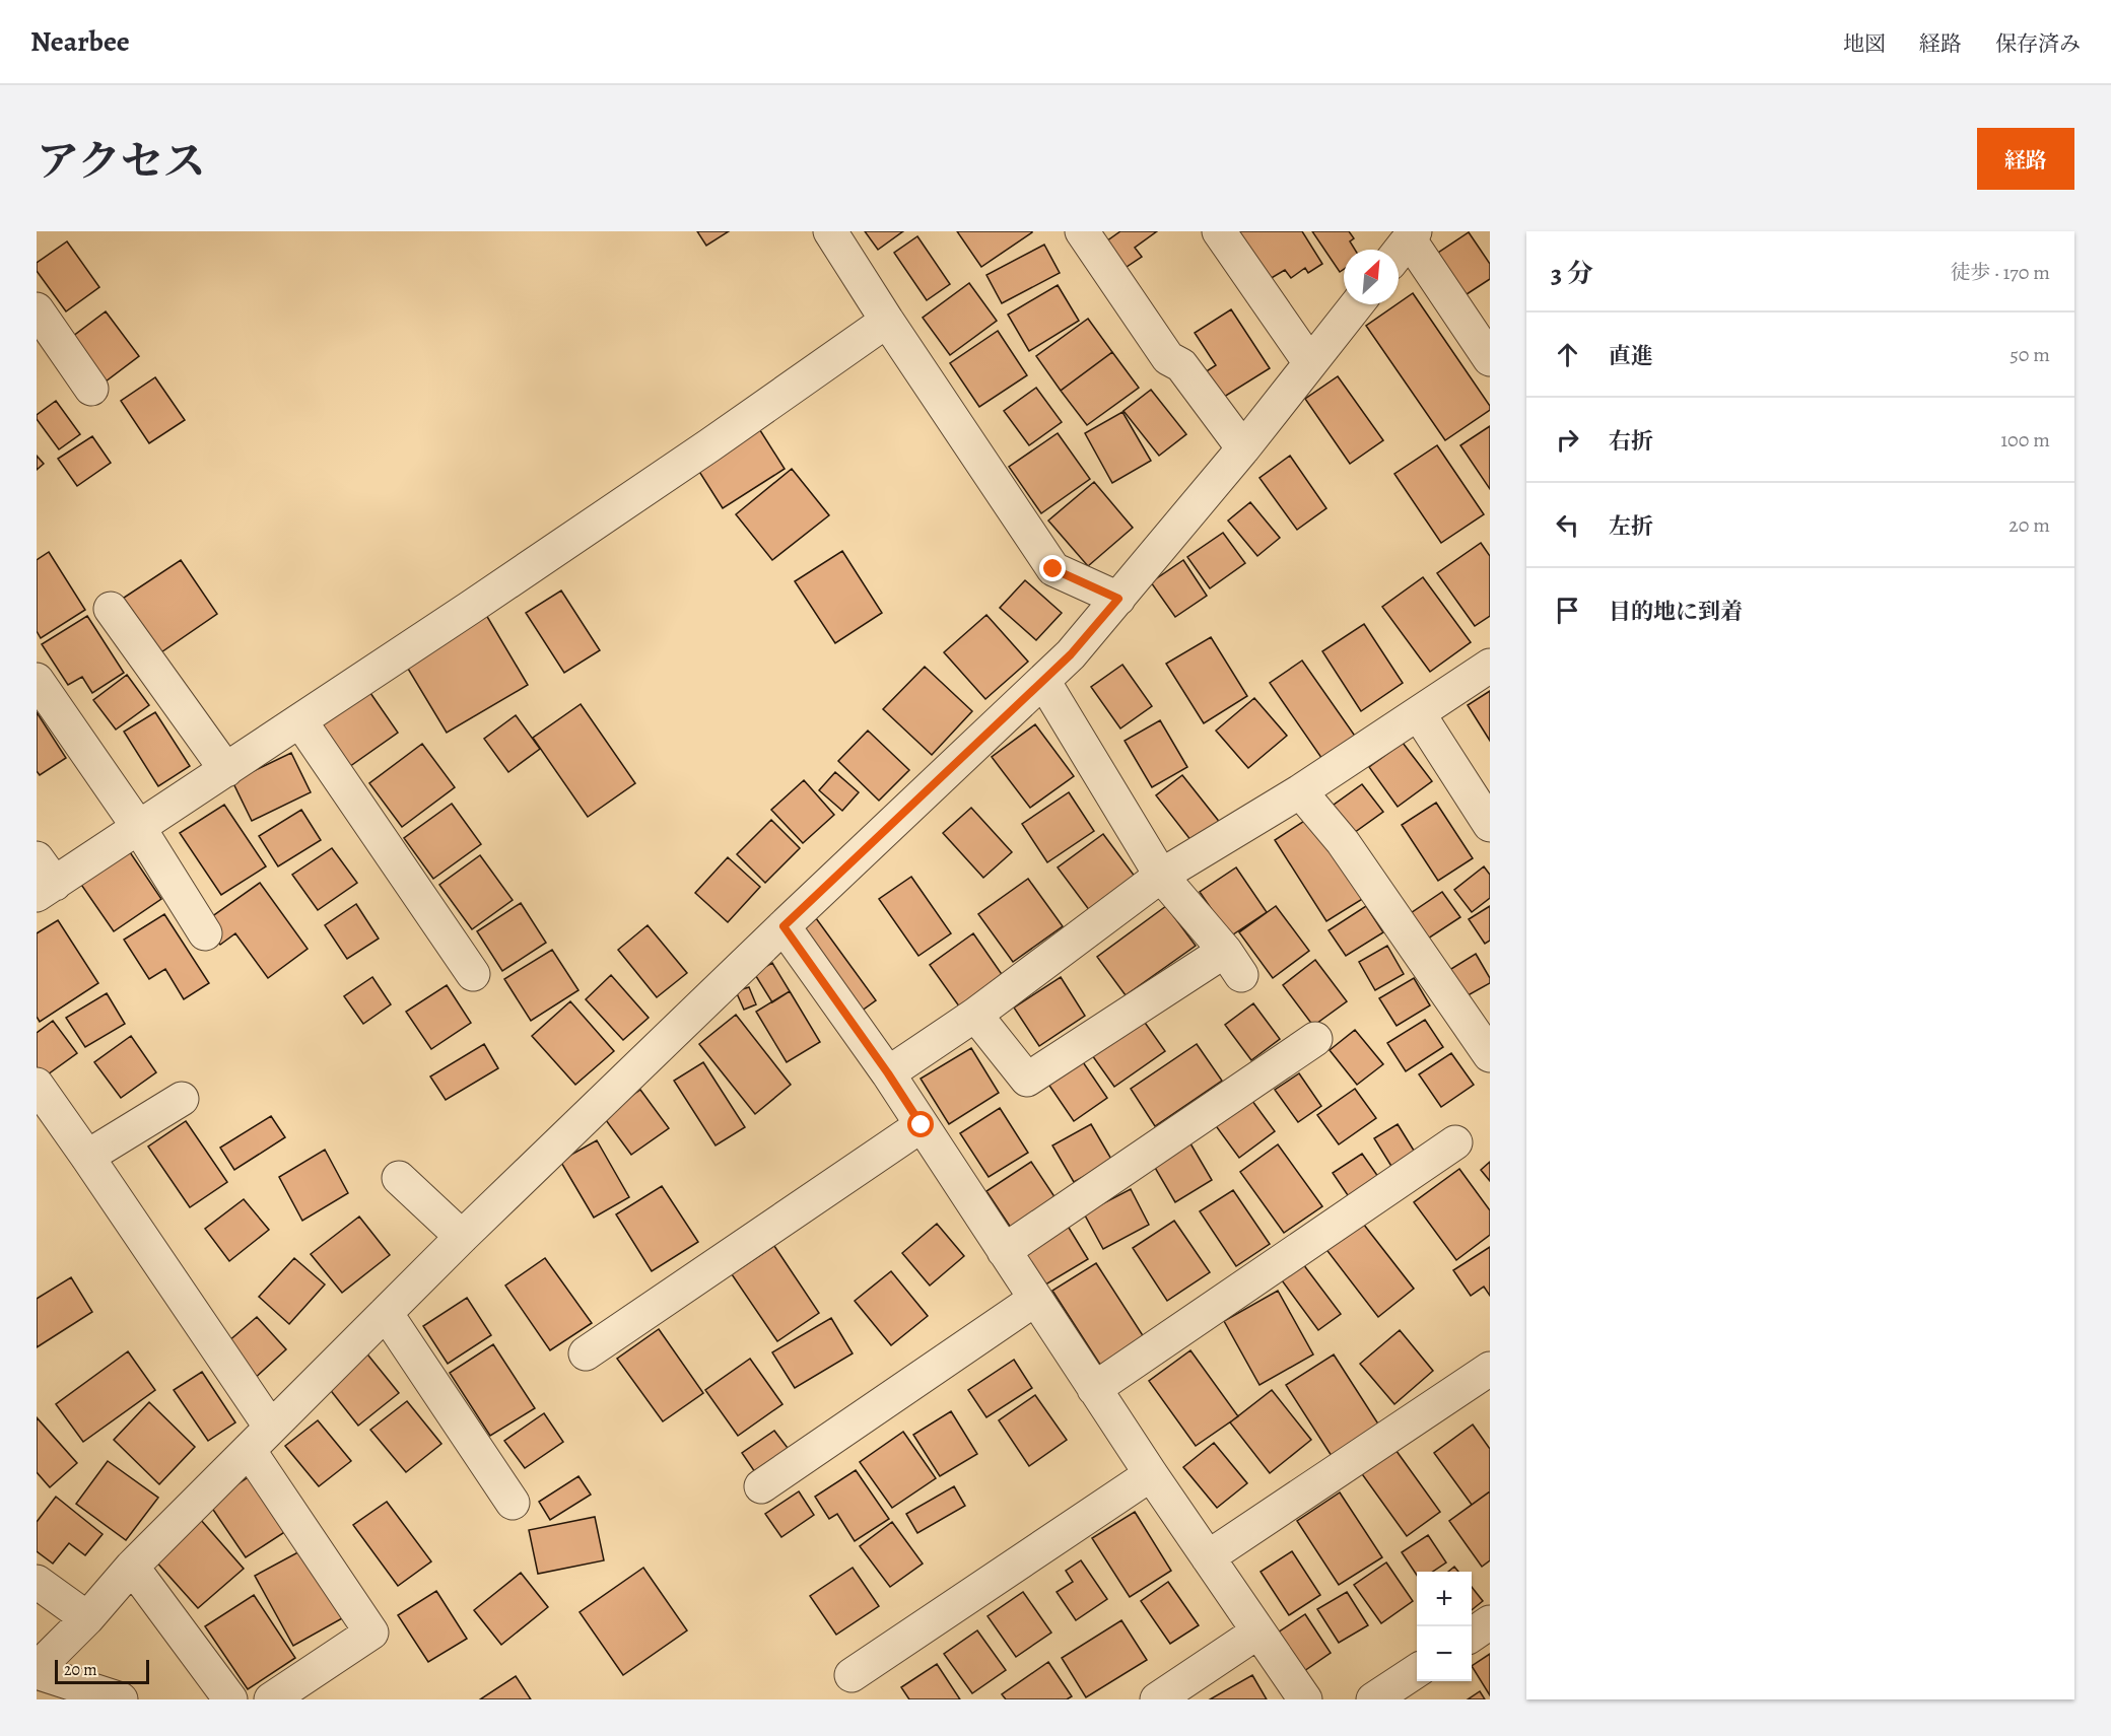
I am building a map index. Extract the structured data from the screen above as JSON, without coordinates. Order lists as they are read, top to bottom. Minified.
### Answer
{"scale_bar":"20 m","north":"top right","page":{"header":"Nearbee","nav":["地図","経路","保存済み"],"title":"アクセス","buttons":"経路","heading":["3 分","徒歩 · 170 m"],"list":[["直進","50 m"],["右折","100 m"],["左折","20 m"],"目的地に到着"],"map_buttons":["+","−"],"scale":"20 m"}}
